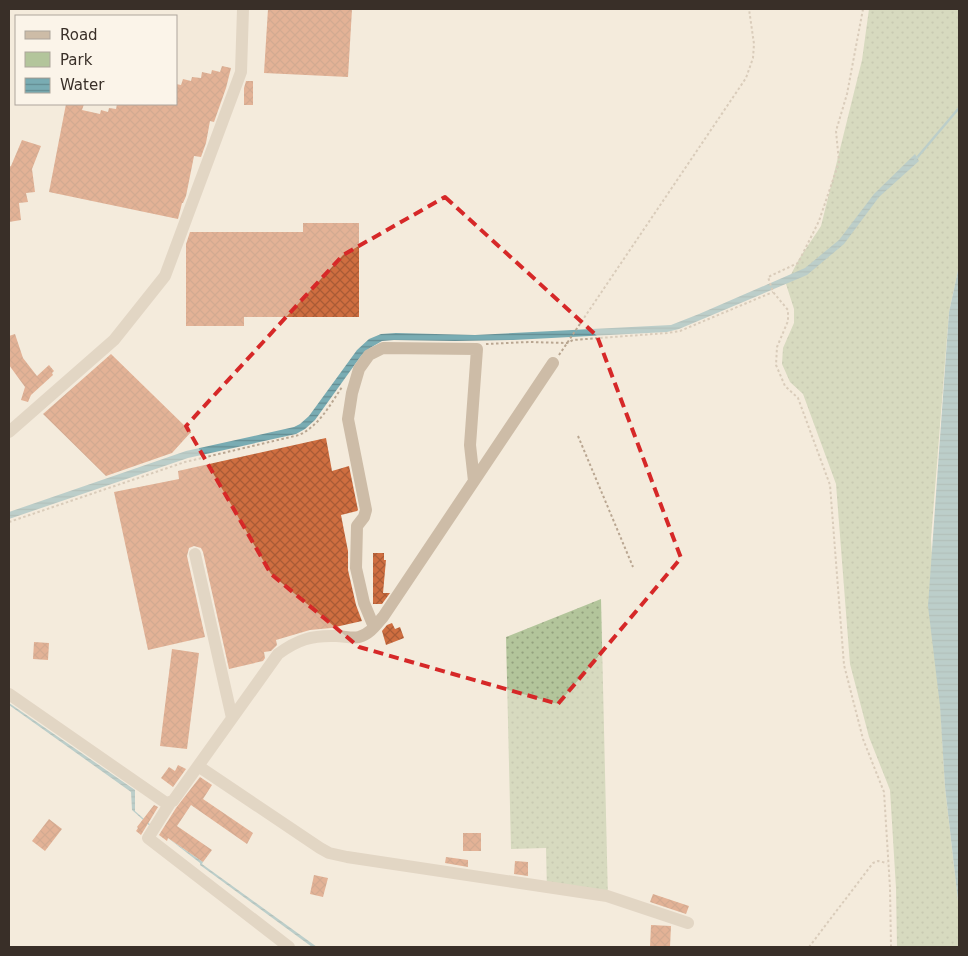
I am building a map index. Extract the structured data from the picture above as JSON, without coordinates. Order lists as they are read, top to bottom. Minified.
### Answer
{"legend":["Road","Park","Water"]}
